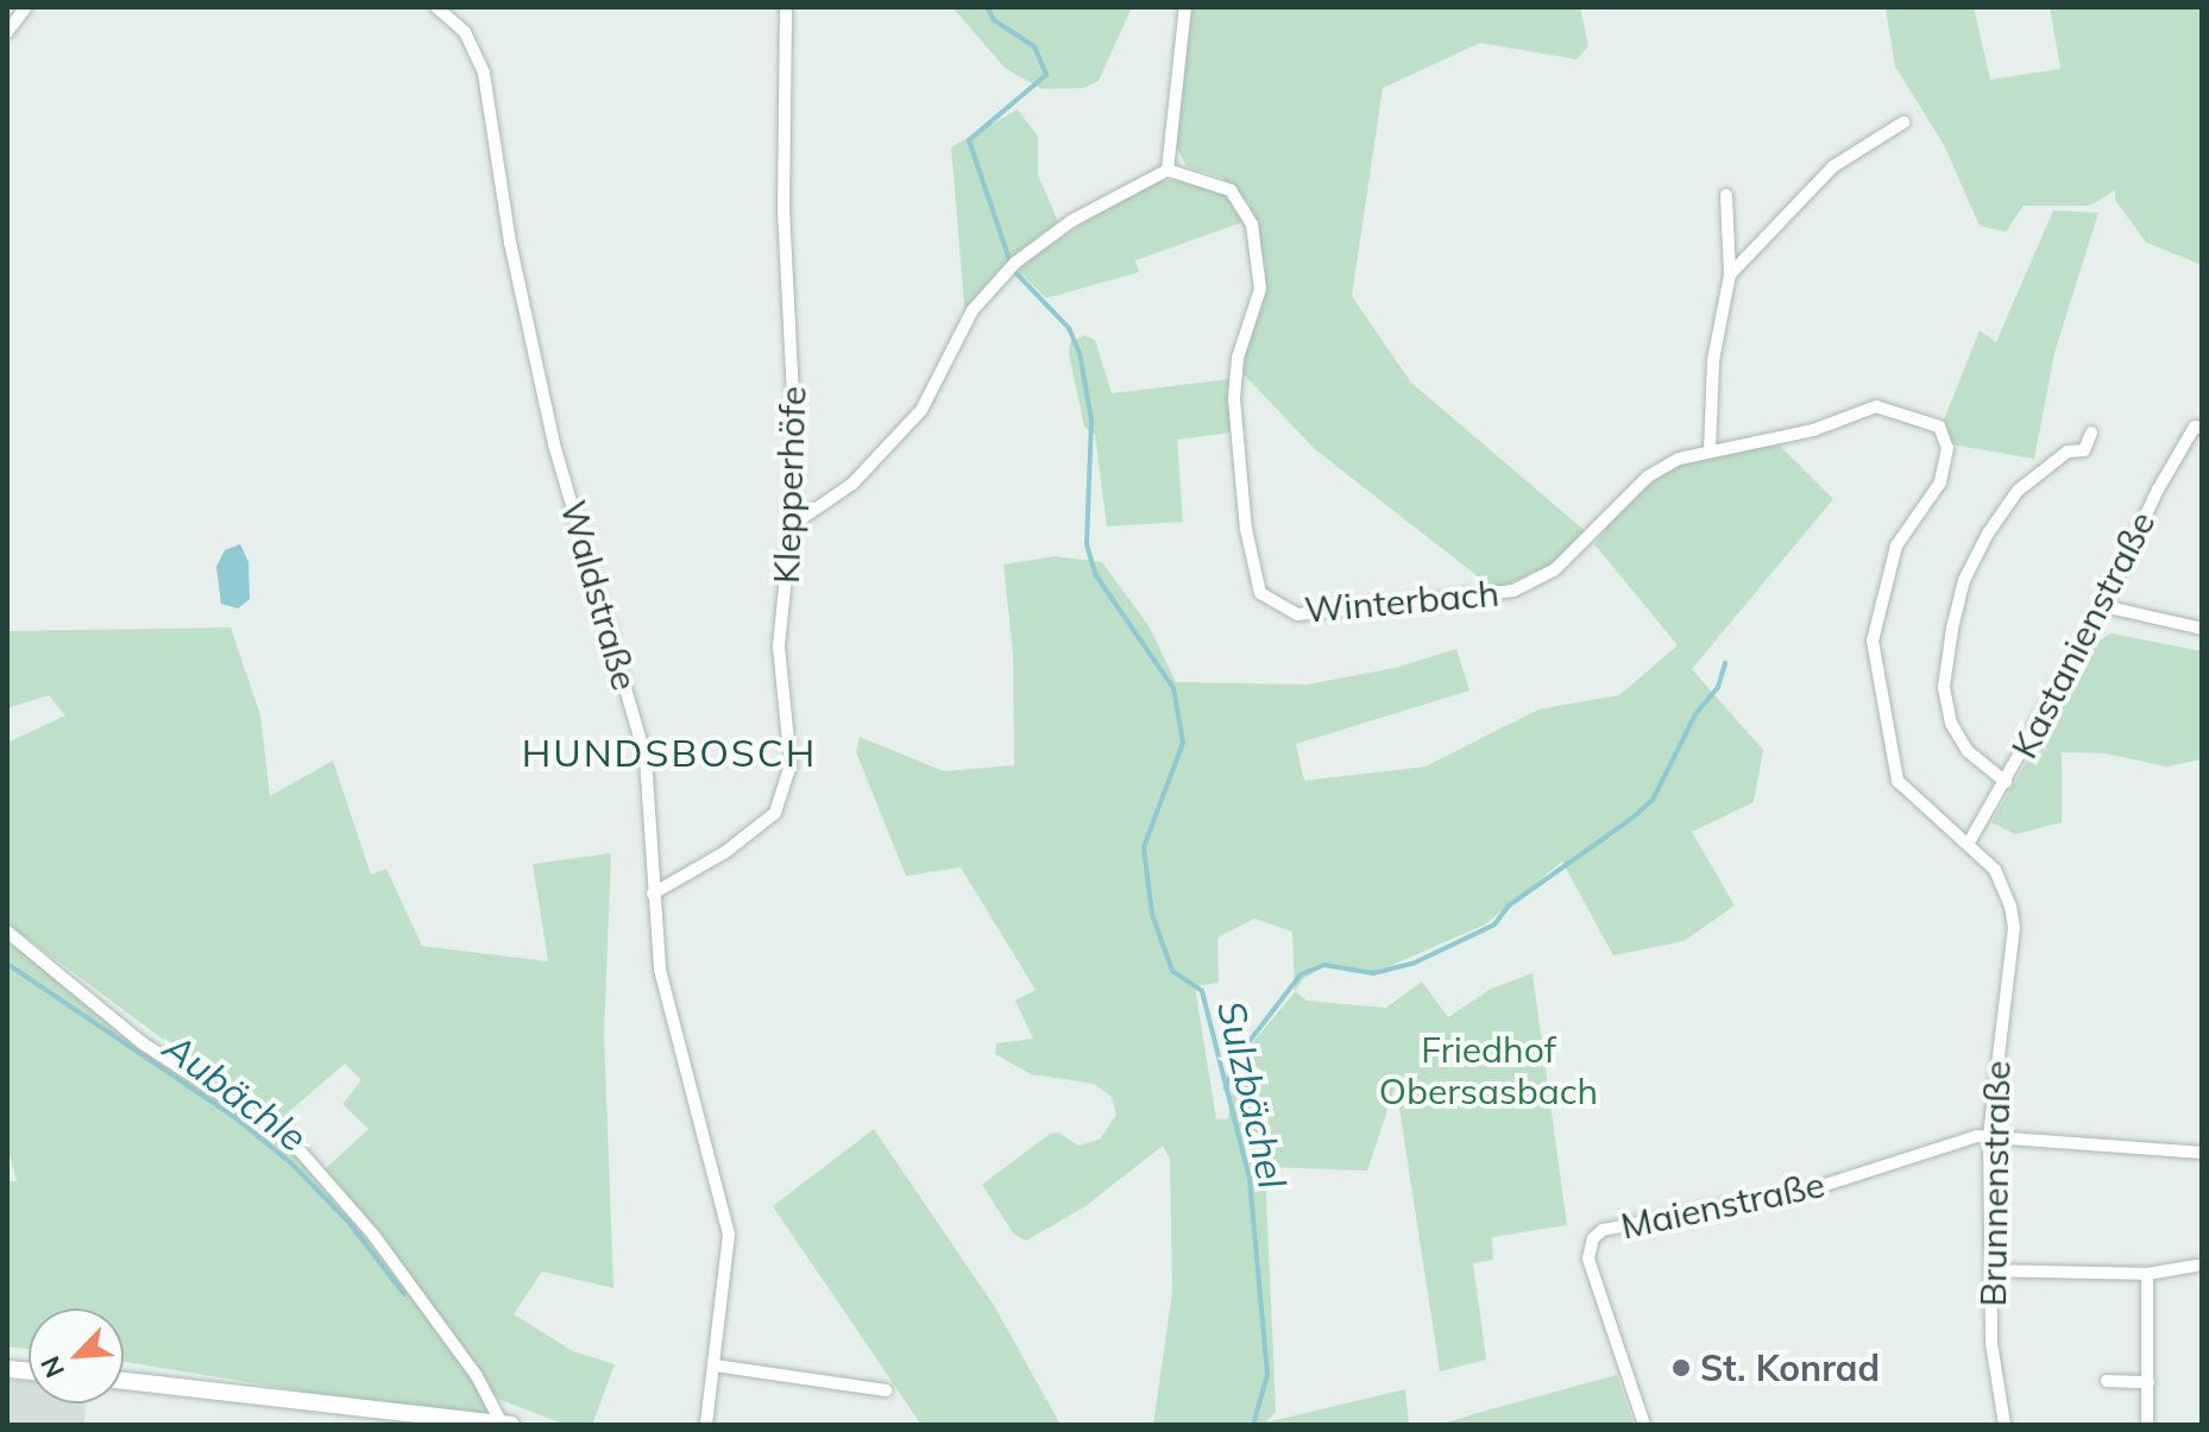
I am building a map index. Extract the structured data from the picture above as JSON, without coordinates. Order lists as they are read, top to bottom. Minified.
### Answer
{"streets":{"street":["Klepperhöfe","Waldstraße","Winterbach","Kastanienstraße","Brunnenstraße","Maienstraße"]},"crossings":[["Klepperhöfe","Waldstraße"],["Winterbach","Kastanienstraße"],["Winterbach","Brunnenstraße"],["Kastanienstraße","Brunnenstraße"],["Brunnenstraße","Maienstraße"]],"districts":["HUNDSBOSCH"],"water":["Aubächle","Sulzbächel"],"parks":["Friedhof Obersasbach"],"places":["St. Konrad"],"north":"bottom left"}
